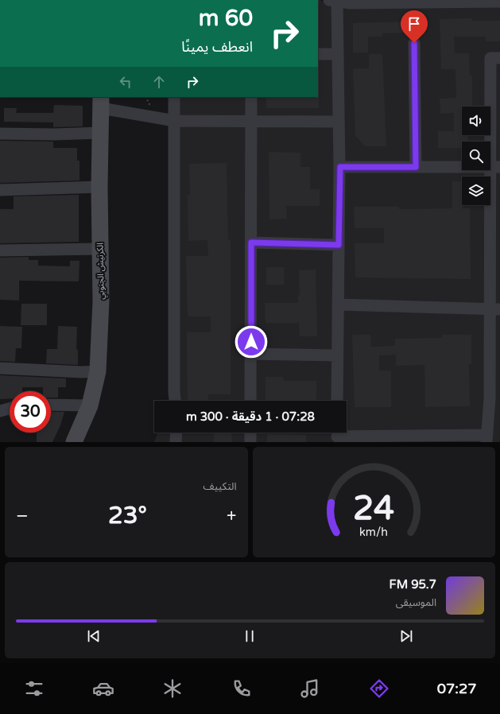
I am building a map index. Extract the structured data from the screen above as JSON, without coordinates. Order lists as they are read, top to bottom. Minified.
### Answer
{"streets":{"main road":["الكرنيش الجنوبي"]},"page":{"turn":["60 m","انعطف يمينًا"],"limit":"30","trip":"07:28 · 1 دقيقة · 300 m","tile":"التكييف","heat":["−","23°","+"],"song":["95.7 FM","الموسيقى"],"tabs":"07:27","gauge":["24","km/h"]}}
